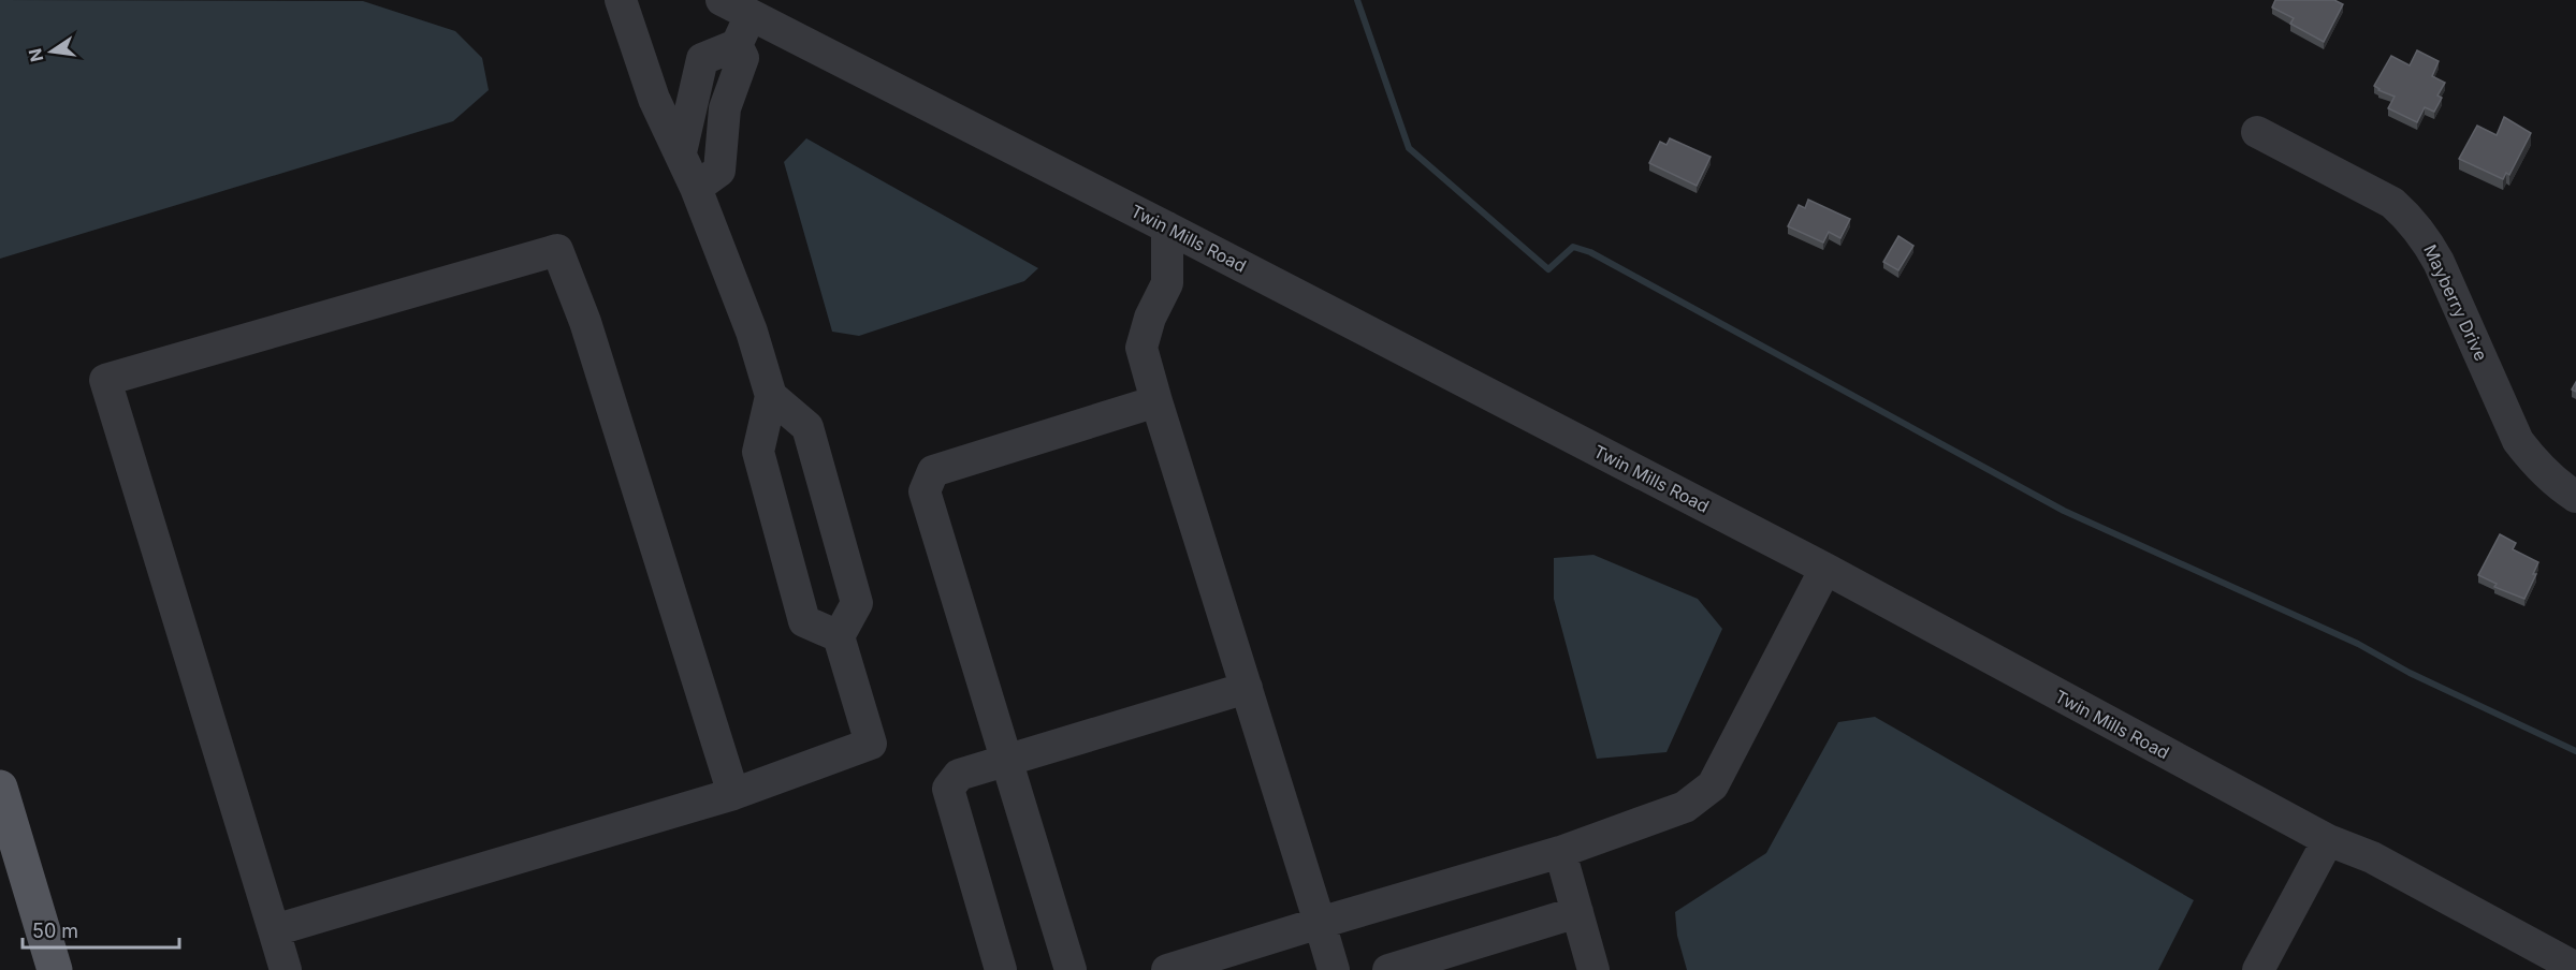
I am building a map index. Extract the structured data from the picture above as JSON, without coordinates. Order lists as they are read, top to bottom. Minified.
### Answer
{"streets":{"street":["Twin Mills Road","Mayberry Drive"]},"scale_bar":"50 m","north":"left"}
